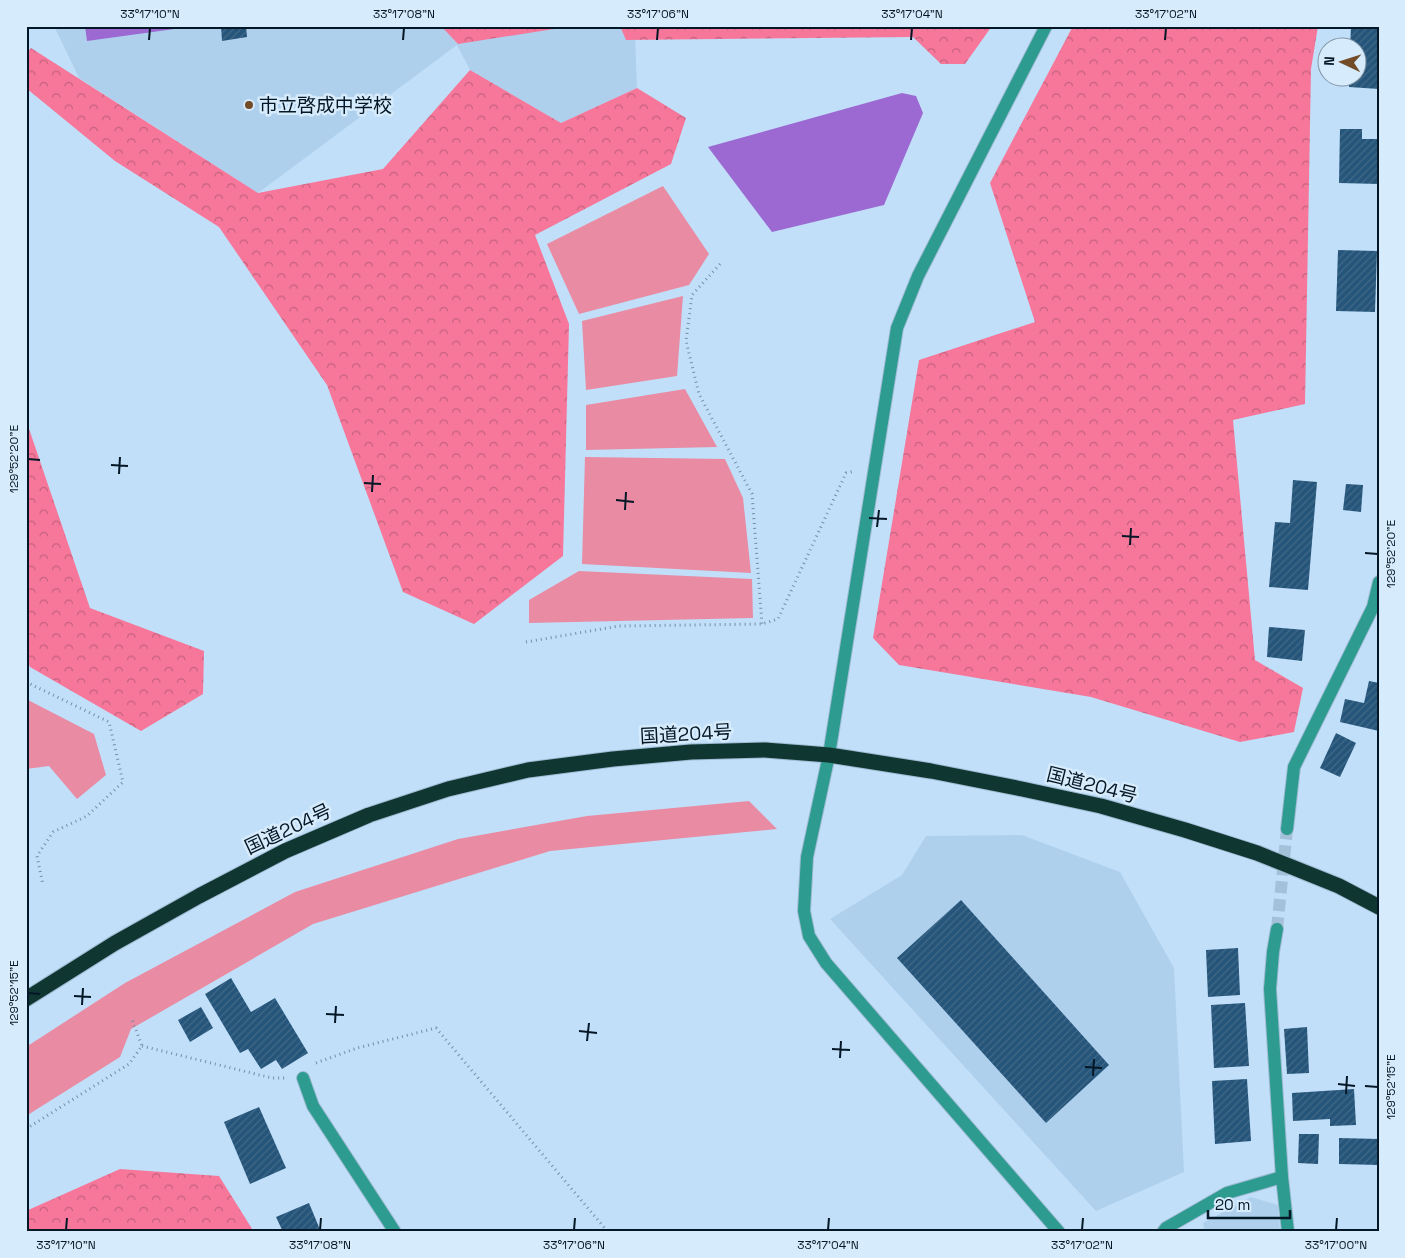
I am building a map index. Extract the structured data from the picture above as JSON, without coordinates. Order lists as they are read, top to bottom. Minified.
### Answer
{"streets":{"highway":["国道204号"]},"places":["市立啓成中学校"],"scale_bar":"20 m","north":"left","coordinates":["33°17'10\"N","33°17'08\"N","33°17'06\"N","33°17'04\"N","33°17'02\"N","129°52'20\"E","129°52'15\"E","33°17'00\"N"]}
